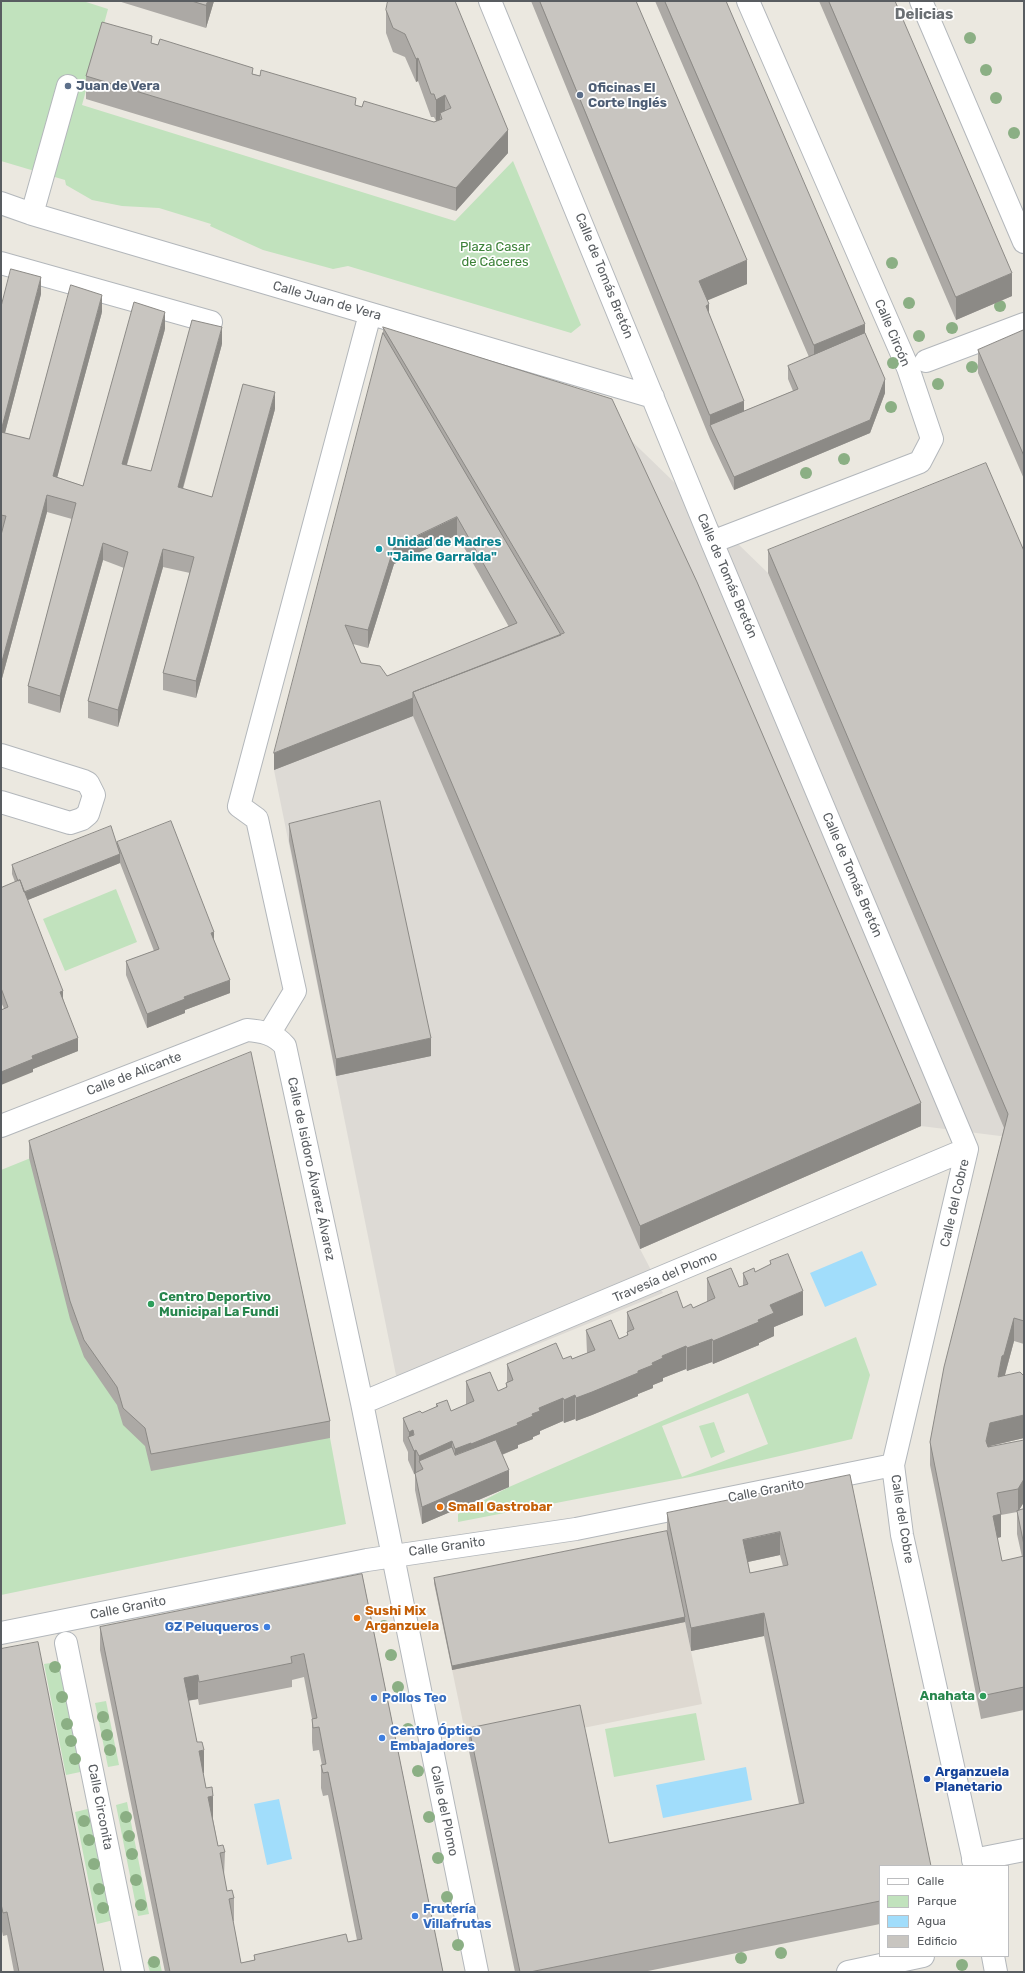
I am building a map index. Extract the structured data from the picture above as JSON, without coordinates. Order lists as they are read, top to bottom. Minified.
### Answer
{"streets":{"street":["Calle de Tomás Bretón","Calle Juan de Vera","Calle Circón","Calle de Alicante","Calle de Isidoro Álvarez Álvarez","Calle del Cobre","Travesía del Plomo","Calle Granito","Calle Circonita","Calle del Plomo"]},"crossings":[["Calle de Tomás Bretón","Calle Juan de Vera"],["Calle de Tomás Bretón","Calle Circón"],["Calle de Tomás Bretón","Calle del Cobre"],["Calle de Tomás Bretón","Travesía del Plomo"],["Calle de Alicante","Calle de Isidoro Álvarez Álvarez"],["Calle de Isidoro Álvarez Álvarez","Travesía del Plomo"],["Calle de Isidoro Álvarez Álvarez","Calle Granito"],["Calle de Isidoro Álvarez Álvarez","Calle del Plomo"],["Calle del Cobre","Travesía del Plomo"],["Calle del Cobre","Calle Granito"],["Calle Granito","Calle del Plomo"]],"districts":["Delicias"],"parks":["Plaza Casar de Cáceres"],"places":["Juan de Vera","Oficinas El Corte Inglés","Unidad de Madres \"Jaime Garralda\"","Centro Deportivo Municipal La Fundi","Small Gastrobar","Sushi Mix Arganzuela","GZ Peluqueros","Anahata","Pollos Teo","Centro Óptico Embajadores","Arganzuela Planetario","Frutería Villafrutas"],"legend":["Calle","Parque","Agua","Edificio"]}
